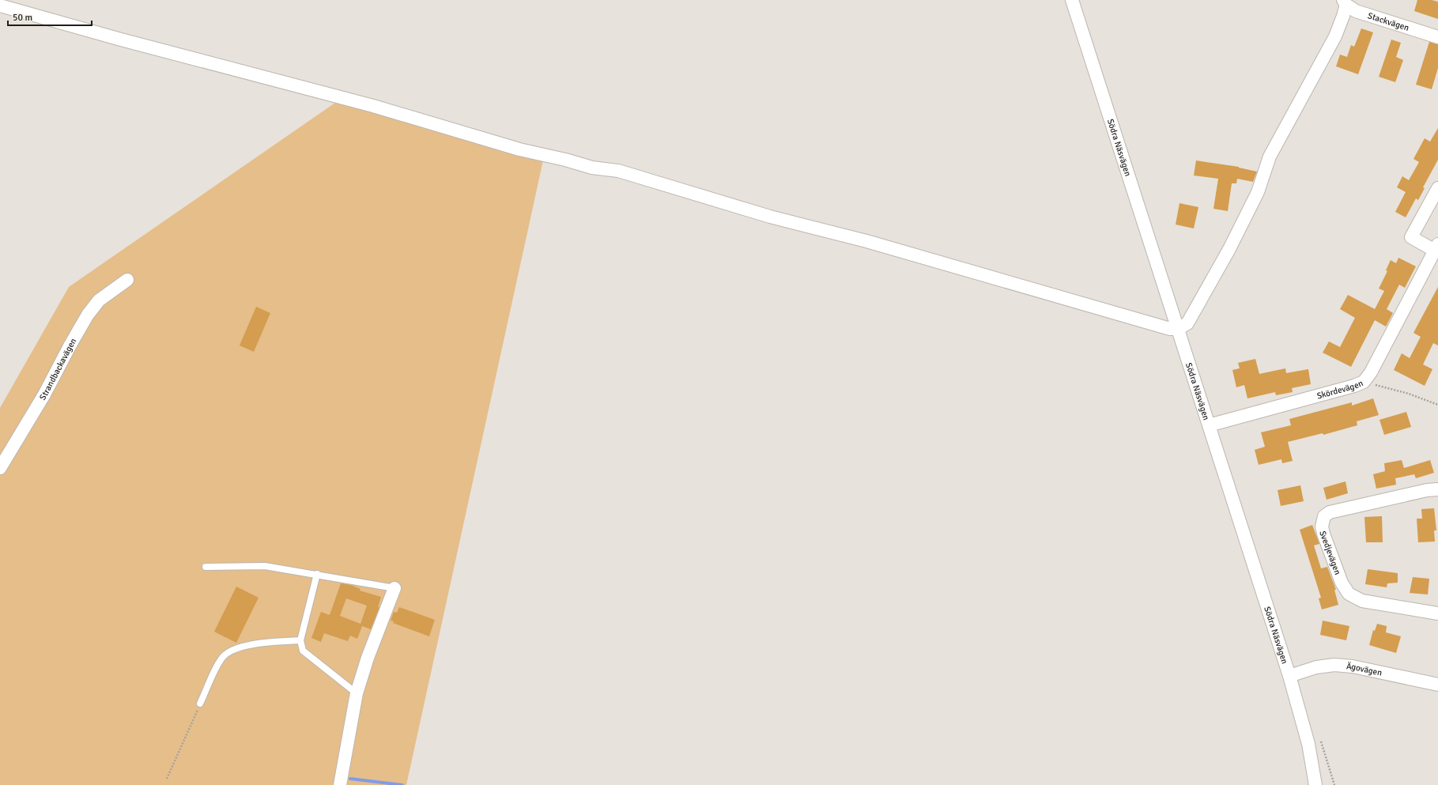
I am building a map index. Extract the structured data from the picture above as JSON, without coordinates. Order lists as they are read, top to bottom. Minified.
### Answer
{"streets":{"street":["Stackvägen","Södra Näsvägen","Strandbackavägen","Skördevägen","Svedjevägen","Ägovägen"]},"crossings":[["Södra Näsvägen","Skördevägen"],["Södra Näsvägen","Ägovägen"]],"scale_bar":"50 m"}
